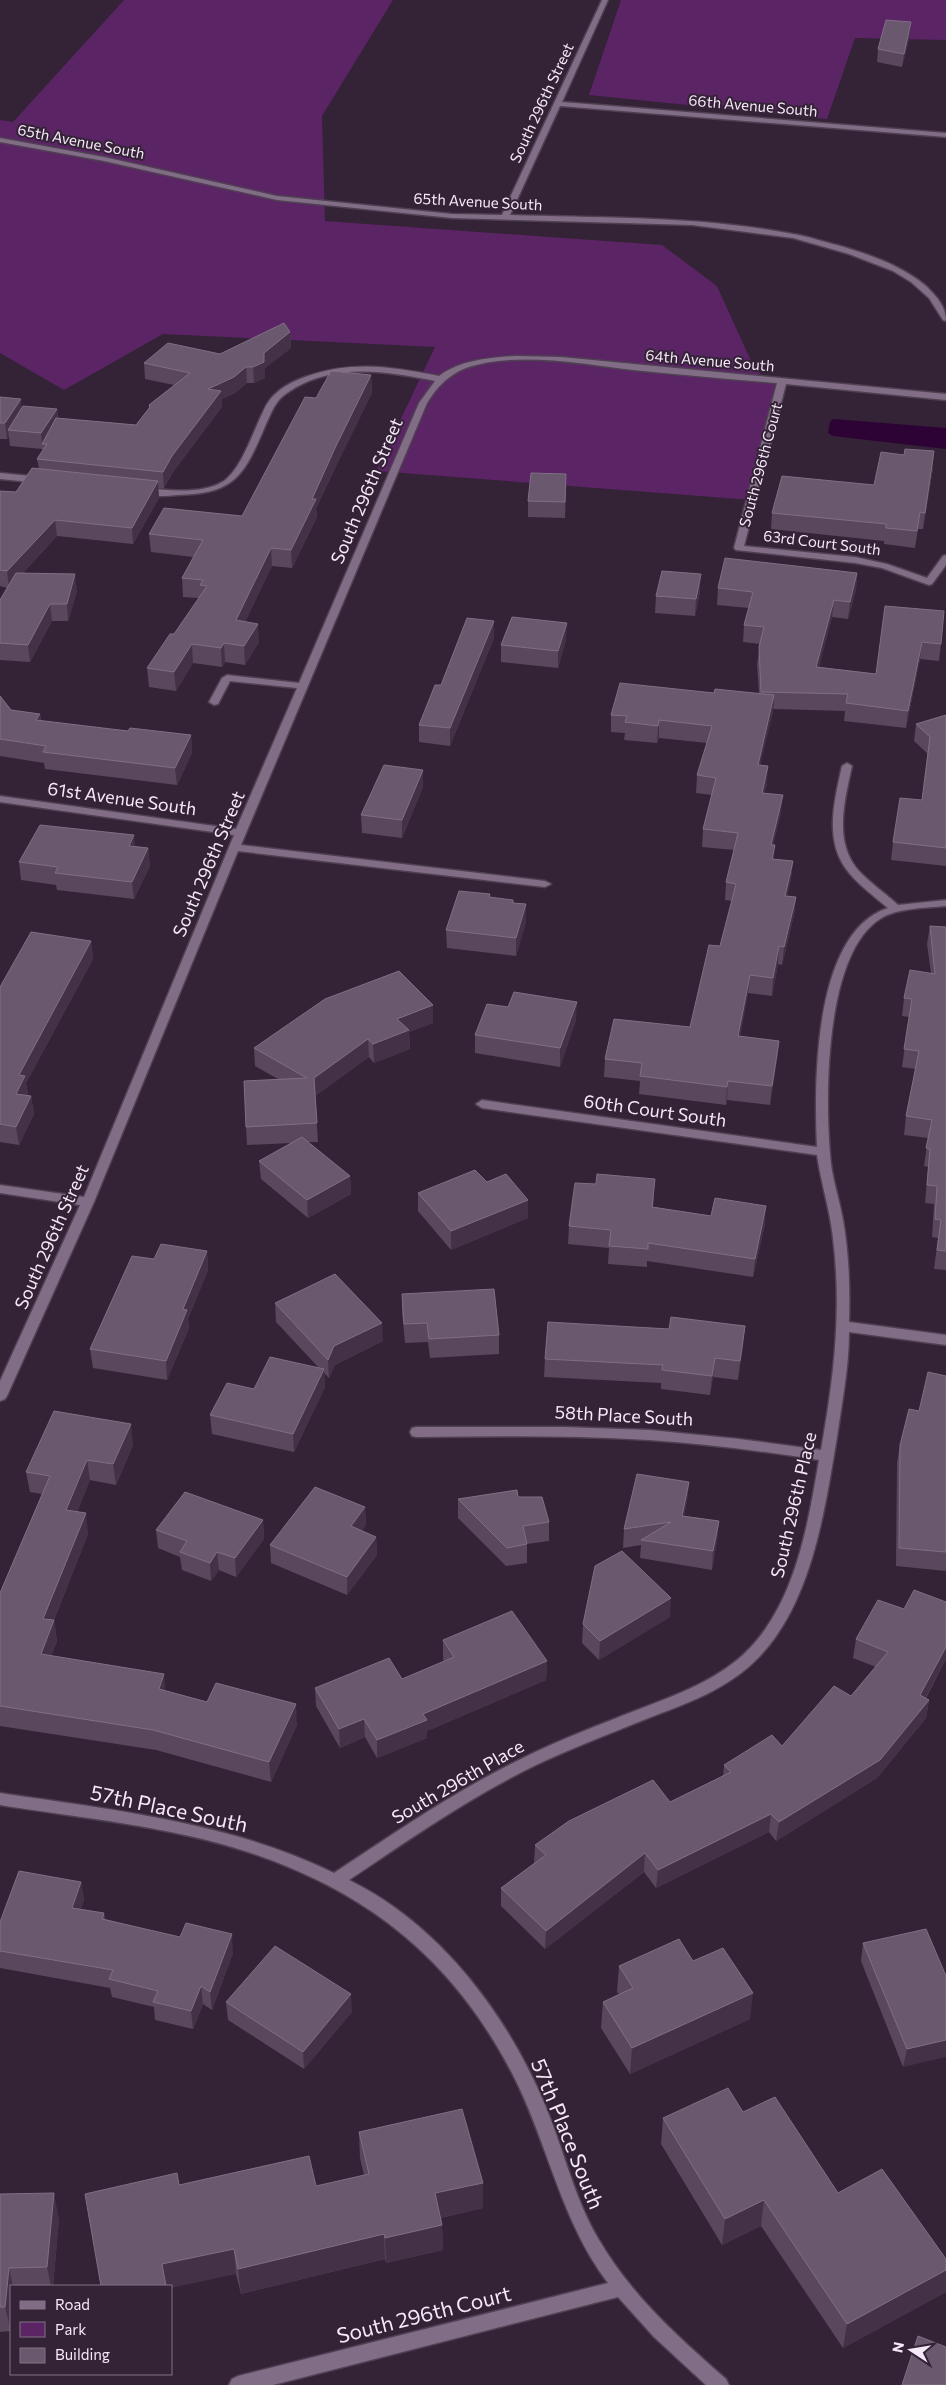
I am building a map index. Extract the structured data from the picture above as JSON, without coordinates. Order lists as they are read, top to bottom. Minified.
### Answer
{"streets":{"street":["South 296th Street","66th Avenue South","65th Avenue South","64th Avenue South","South 296th Court","63rd Court South","61st Avenue South","60th Court South","58th Place South","South 296th Place","57th Place South"]},"crossings":[["South 296th Street","66th Avenue South"],["South 296th Street","65th Avenue South"],["South 296th Street","64th Avenue South"],["South 296th Street","61st Avenue South"],["64th Avenue South","South 296th Court"],["South 296th Court","63rd Court South"],["South 296th Court","57th Place South"],["60th Court South","South 296th Place"],["58th Place South","South 296th Place"],["South 296th Place","57th Place South"]],"legend":["Road","Park","Building"],"north":"left"}
